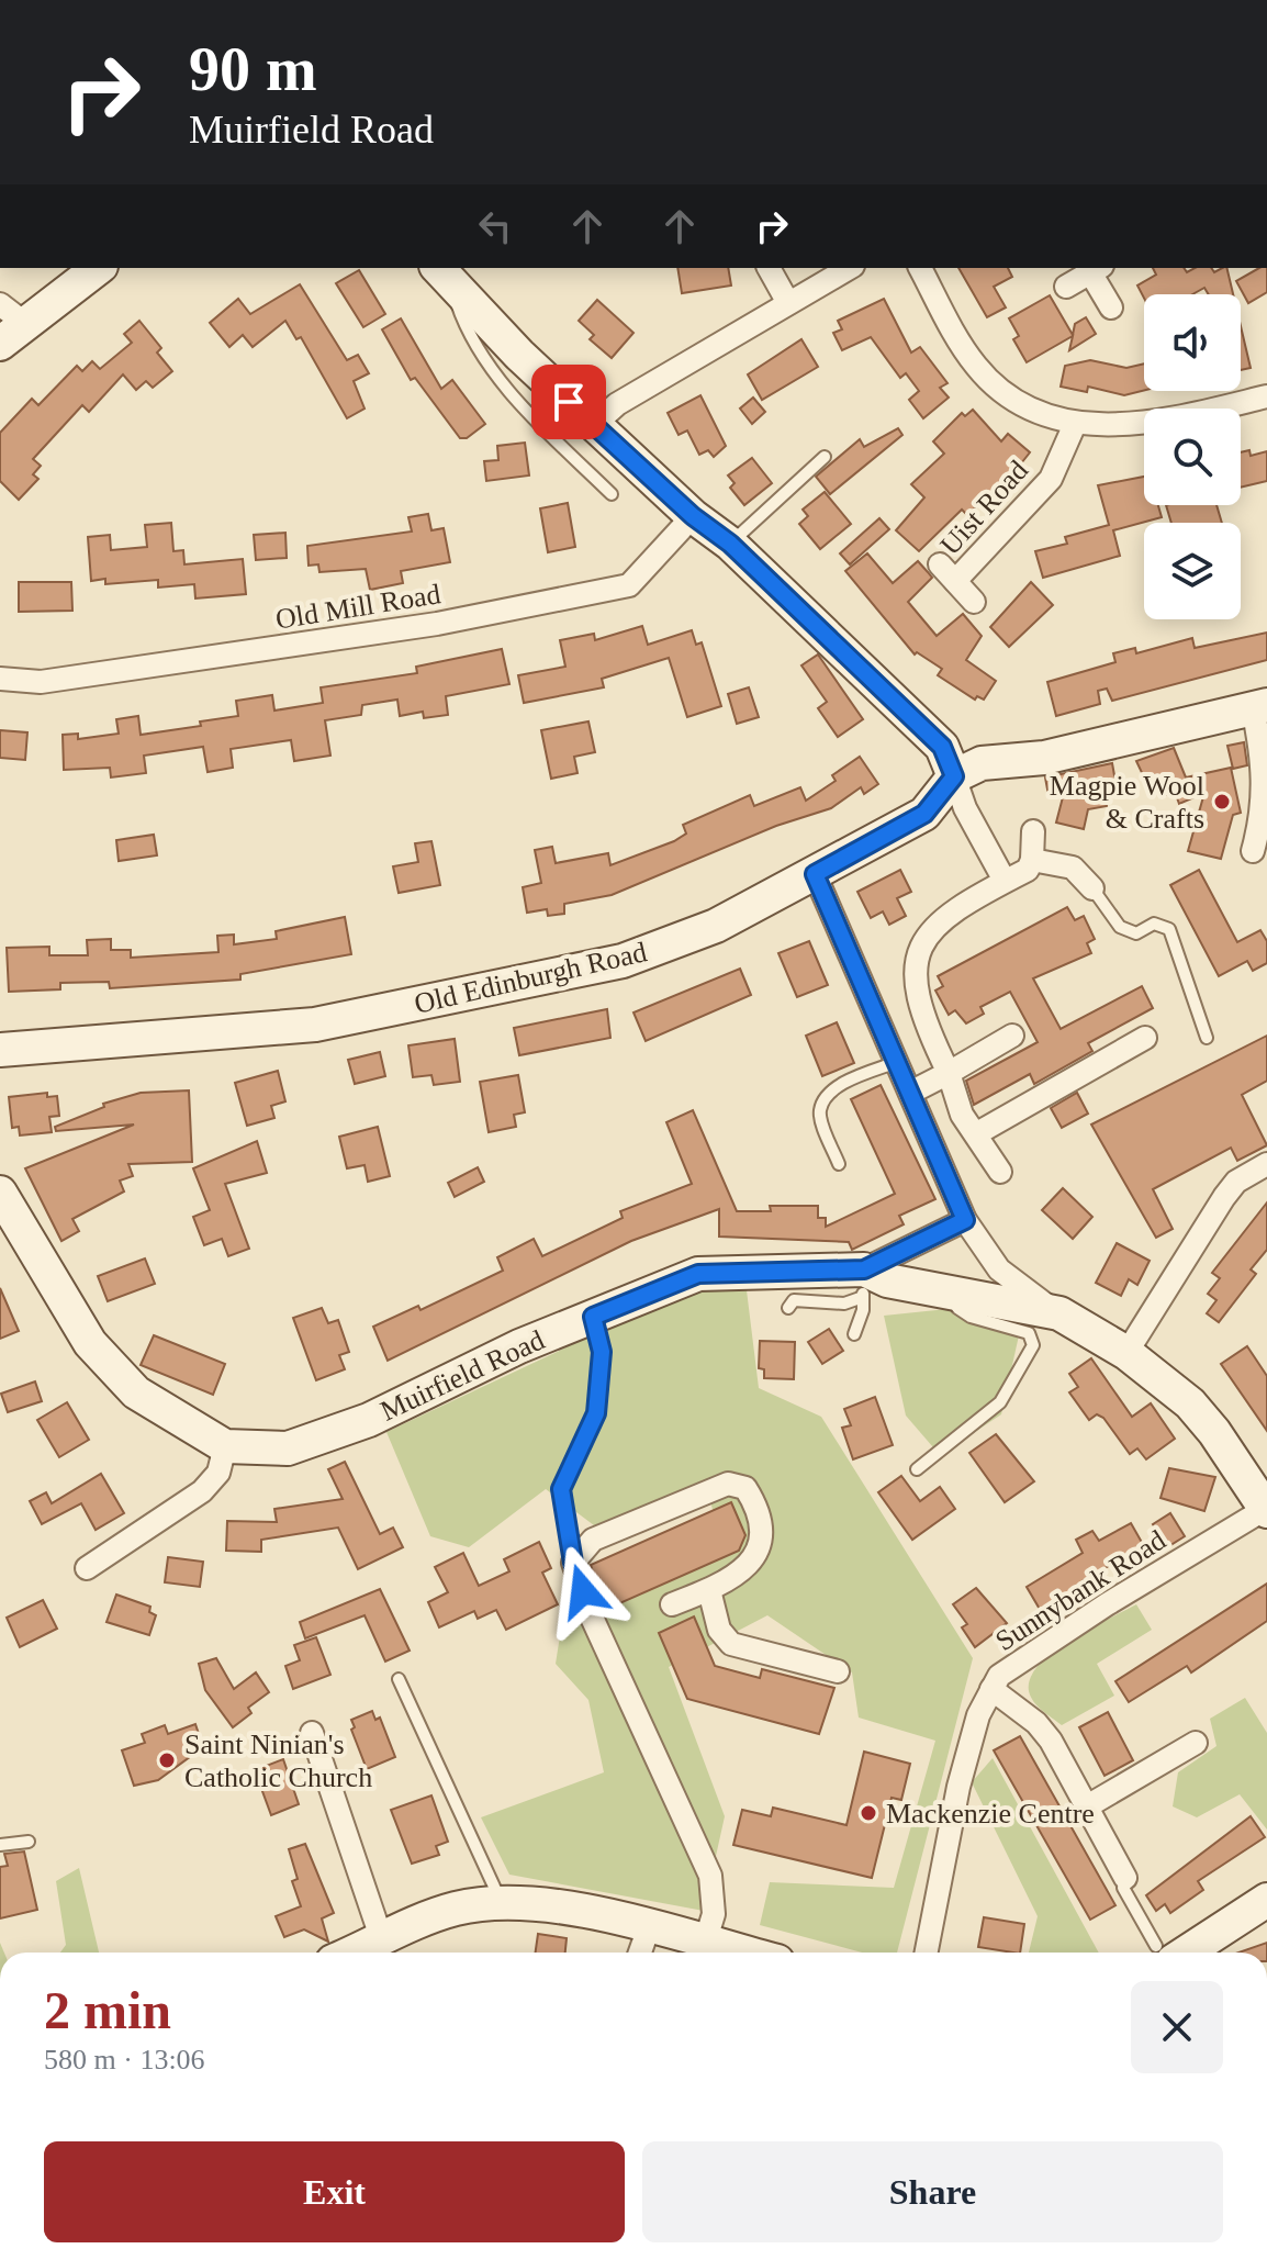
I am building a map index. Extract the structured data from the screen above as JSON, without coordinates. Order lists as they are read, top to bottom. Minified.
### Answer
{"streets":{"street":["Uist Road","Old Mill Road","Old Edinburgh Road","Muirfield Road","Sunnybank Road"]},"crossings":[["Muirfield Road","Sunnybank Road"]],"places":["Magpie Wool & Crafts","Saint Ninian's Catholic Church","Mackenzie Centre"],"page":{"turn":["90 m","Muirfield Road"],"heading":["2 min","580 m · 13:06"],"buttons":["Exit","Share"]}}
